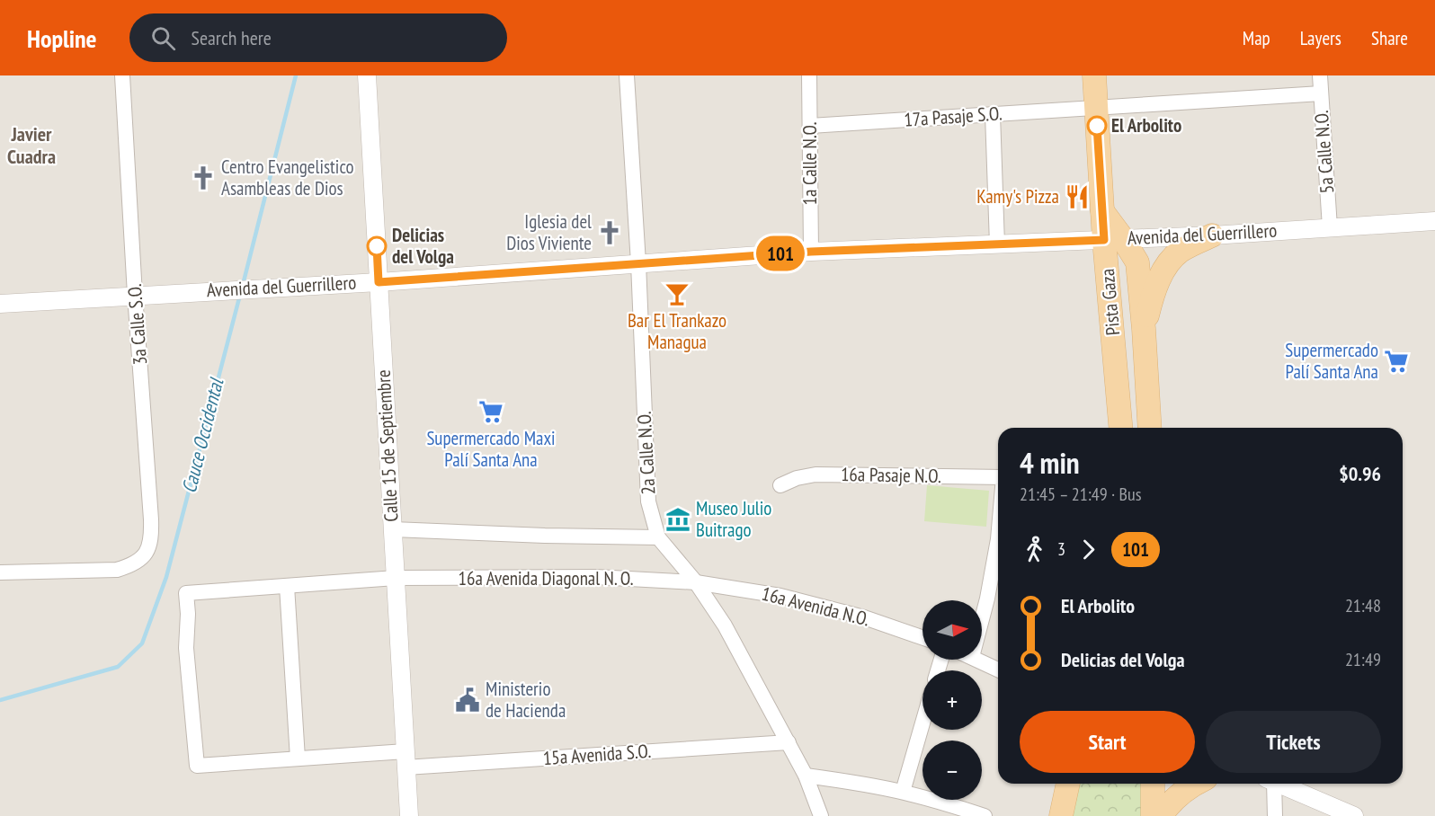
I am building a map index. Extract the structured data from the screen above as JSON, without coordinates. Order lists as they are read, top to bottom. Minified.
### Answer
{"streets":{"main road":["Pista Gaza"],"street":["17a Pasaje S.O.","5a Calle N.O.","1a Calle N.O.","Avenida del Guerrillero","3a Calle S.O.","Calle 15 de Septiembre","2a Calle N.O.","16a Pasaje N.O.","16a Avenida Diagonal N. O.","16a Avenida N.O.","15a Avenida S.O."]},"crossings":[["17a Pasaje S.O.","5a Calle N.O."],["17a Pasaje S.O.","1a Calle N.O."],["17a Pasaje S.O.","Pista Gaza"],["5a Calle N.O.","Avenida del Guerrillero"],["1a Calle N.O.","Avenida del Guerrillero"],["Avenida del Guerrillero","Pista Gaza"],["Avenida del Guerrillero","3a Calle S.O."],["Avenida del Guerrillero","Calle 15 de Septiembre"],["Avenida del Guerrillero","2a Calle N.O."],["Calle 15 de Septiembre","16a Avenida Diagonal N. O."],["Calle 15 de Septiembre","15a Avenida S.O."],["2a Calle N.O.","16a Avenida Diagonal N. O."],["2a Calle N.O.","16a Avenida N.O."],["2a Calle N.O.","15a Avenida S.O."],["16a Avenida Diagonal N. O.","16a Avenida N.O."],["16a Avenida Diagonal N. O.","15a Avenida S.O."]],"districts":["Javier Cuadra"],"water":["Cauce Occidental"],"places":{"other":["El Arbolito","Delicias del Volga"],"church":["Centro Evangelistico Asambleas de Dios","Iglesia del Dios Viviente"],"restaurant":["Kamy's Pizza"],"bar":["Bar El Trankazo Managua"],"supermarket":["Supermercado Palí Santa Ana","Supermercado Maxi Palí Santa Ana"],"museum":["Museo Julio Buitrago"],"public building":["Ministerio de Hacienda"]},"lines":["bus line 101"],"north":"right","page":{"header":"Hopline","search":"Search here","nav":["Map","Layers","Share"],"on_map":"101","heading":["4 min","21:45 – 21:49 · Bus","$0.96"],"legs":["3","101"],"list":[{"name":"El Arbolito","value":"21:48"},{"name":"Delicias del Volga","value":"21:49"}],"map_buttons":["+","−"],"buttons":["Start","Tickets"]}}
